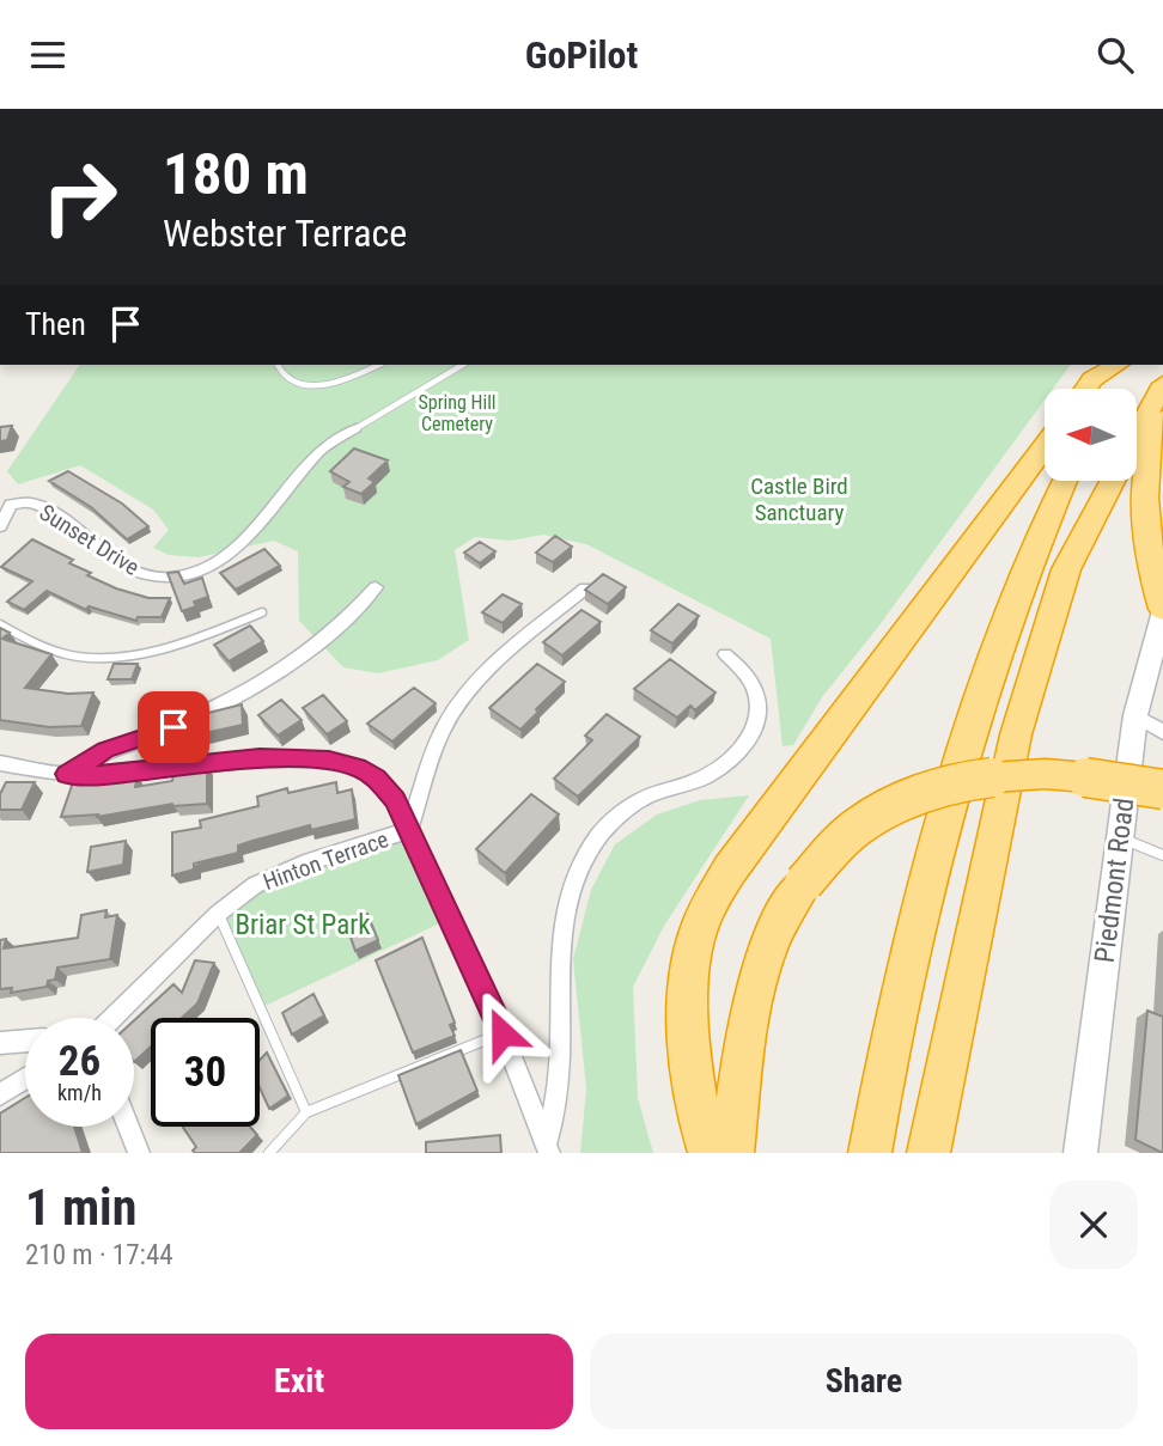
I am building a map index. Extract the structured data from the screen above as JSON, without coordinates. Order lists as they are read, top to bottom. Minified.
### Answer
{"streets":{"street":["Sunset Drive","Hinton Terrace","Piedmont Road"]},"parks":["Spring Hill Cemetery","Castle Bird Sanctuary","Briar St Park"],"north":"left","page":{"header":"GoPilot","turn":["180 m","Webster Terrace"],"then":"Then","speed":"26 km/h","limit":"30","heading":["1 min","210 m · 17:44"],"buttons":["Exit","Share"]}}
